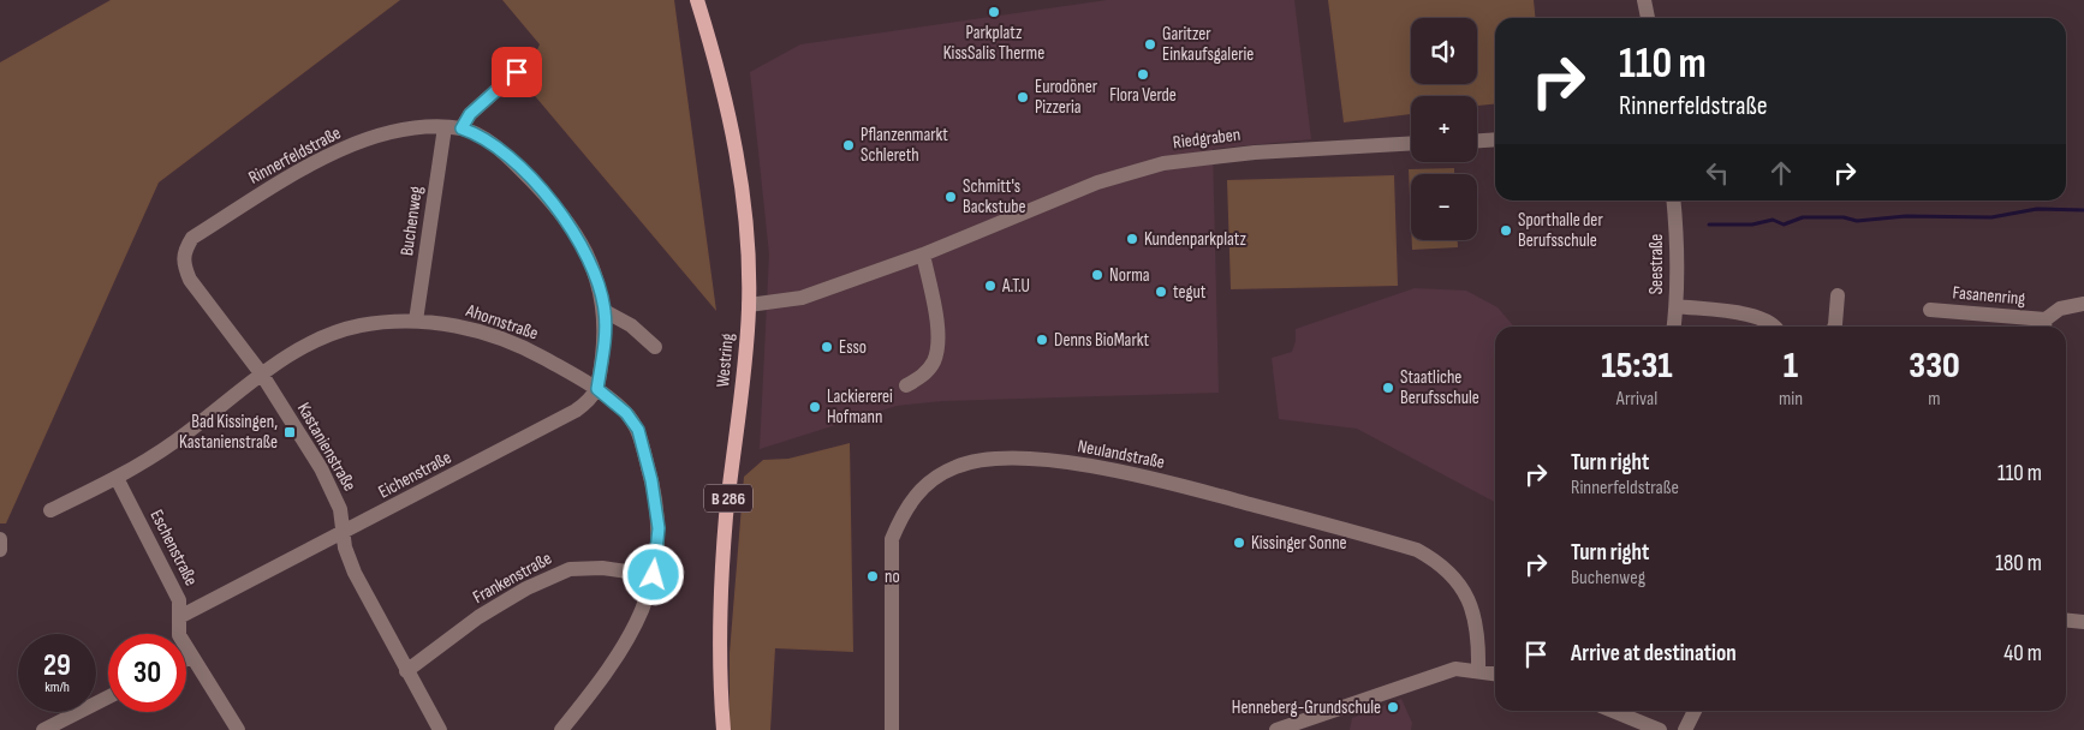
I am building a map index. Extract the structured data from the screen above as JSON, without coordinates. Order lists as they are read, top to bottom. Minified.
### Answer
{"streets":{"main road":["Westring","B 286"],"street":["Riedgraben","Rinnerfeldstraße","Buchenweg","Seestraße","Fasanenring","Ahornstraße","Kastanienstraße","Neulandstraße","Eichenstraße","Eschenstraße","Frankenstraße"]},"crossings":[["Riedgraben","Westring"],["Rinnerfeldstraße","Buchenweg"],["Rinnerfeldstraße","Ahornstraße"],["Rinnerfeldstraße","Kastanienstraße"],["Rinnerfeldstraße","Eichenstraße"],["Buchenweg","Ahornstraße"],["Ahornstraße","Kastanienstraße"],["Ahornstraße","Eichenstraße"],["Ahornstraße","Eschenstraße"],["Ahornstraße","Frankenstraße"],["Kastanienstraße","Eichenstraße"],["Kastanienstraße","Frankenstraße"],["Eichenstraße","Eschenstraße"]],"places":{"other":["Parkplatz KissSalis Therme","Garitzer Einkaufsgalerie","Flora Verde","Eurodöner Pizzeria","Pflanzenmarkt Schlereth","Schmitt's Backstube","Sporthalle der Berufsschule","Kundenparkplatz","Norma","A.T.U","tegut","Denns BioMarkt","Esso","Staatliche Berufsschule","Lackiererei Hofmann","Kissinger Sonne","no","Henneberg-Grundschule"],"transit":["Bad Kissingen, Kastanienstraße"]},"page":{"map_buttons":["+","−"],"turn":["110 m","Rinnerfeldstraße"],"eta":["15:31","Arrival","1","min","330","m"],"list":[{"name":"Turn right","note":"Rinnerfeldstraße","value":"110 m"},{"name":"Turn right","note":"Buchenweg","value":"180 m"},{"name":"Arrive at destination","value":"40 m"}],"speed":"29 km/h","limit":"30"}}
